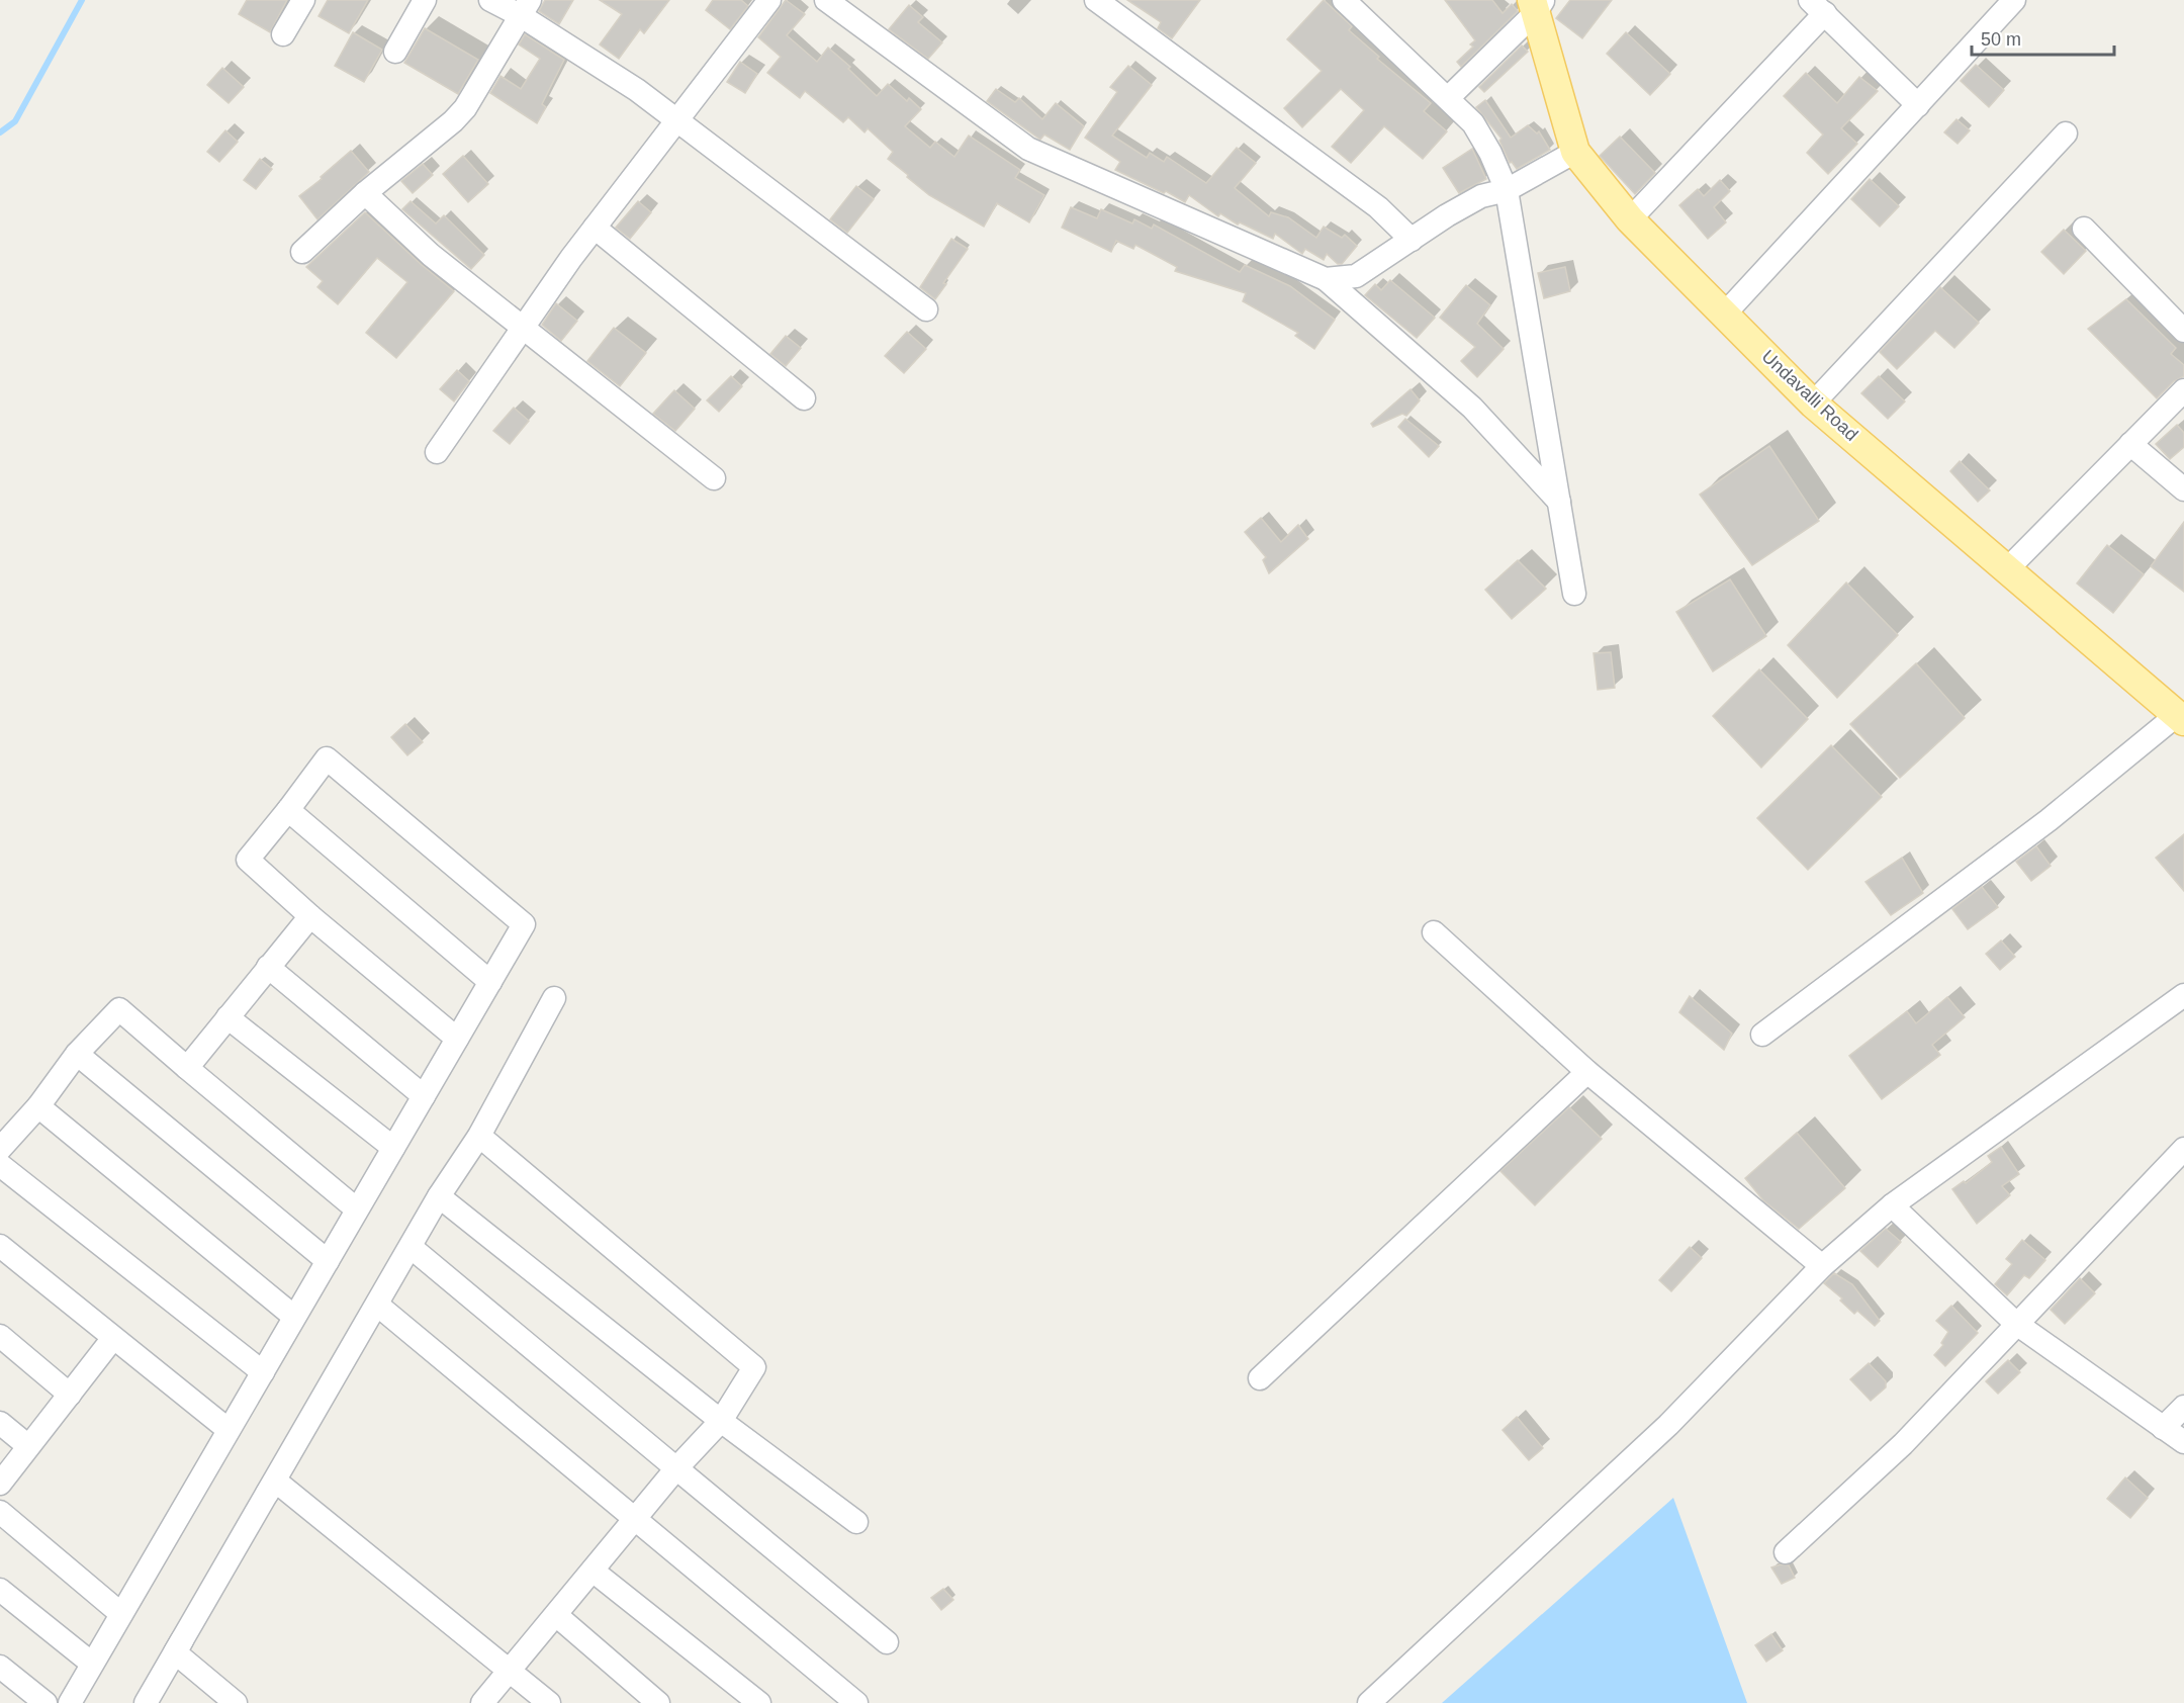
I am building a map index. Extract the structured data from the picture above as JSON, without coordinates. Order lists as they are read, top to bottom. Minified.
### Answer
{"streets":{"main road":["Undavalli Road"]},"scale_bar":"50 m"}
